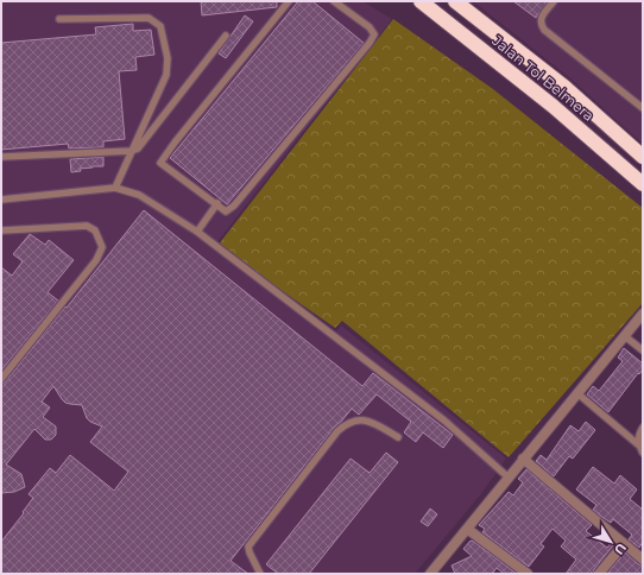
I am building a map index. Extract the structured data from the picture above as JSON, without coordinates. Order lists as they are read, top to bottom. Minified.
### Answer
{"streets":{"highway":["Jalan Tol Belmera"]},"north":"bottom right"}
